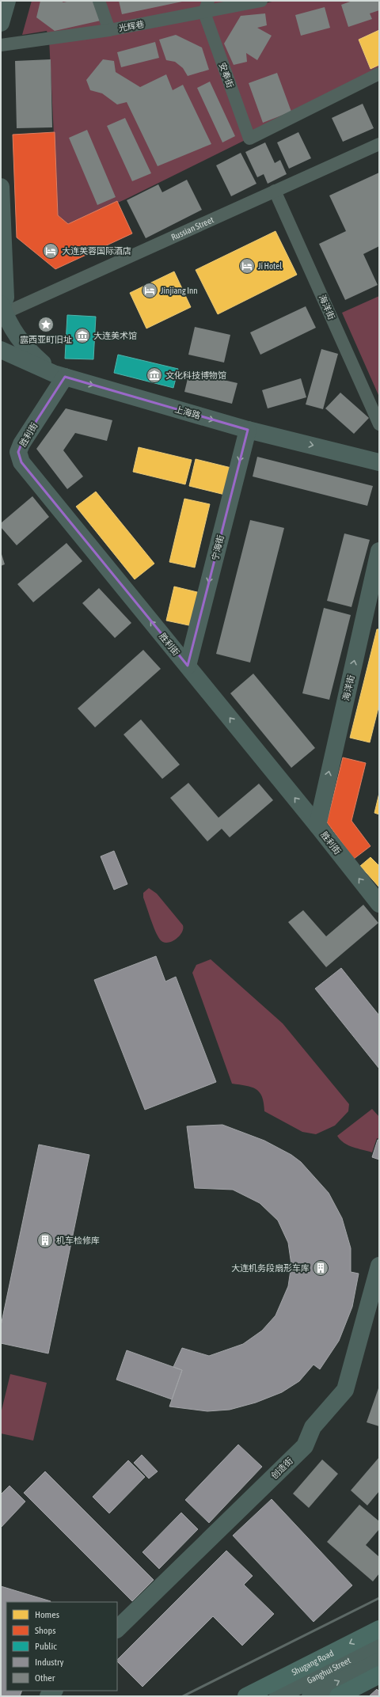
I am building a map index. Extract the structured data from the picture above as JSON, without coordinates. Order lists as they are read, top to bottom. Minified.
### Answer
{"streets":{"highway":["Shugang Road"],"street":["光辉巷","安奉街","Russian Street","海洋街","上海路","胜利街","宁海街","创造街","Ganghui Street"]},"crossings":[["光辉巷","安奉街"],["Russian Street","海洋街"],["海洋街","胜利街"],["上海路","胜利街"],["上海路","宁海街"],["胜利街","宁海街"]],"one_way":["海洋街","上海路","胜利街","宁海街"],"places":{"hotel":["大连芙蓉国际酒店","Ji Hotel","Jinjiang Inn"],"place":["露西亚町旧址"],"museum":["大连美术馆","文化科技博物馆"],"building":["机车检修库","大连机务段扇形车库"]},"legend":["Homes","Shops","Public","Industry","Other"]}
